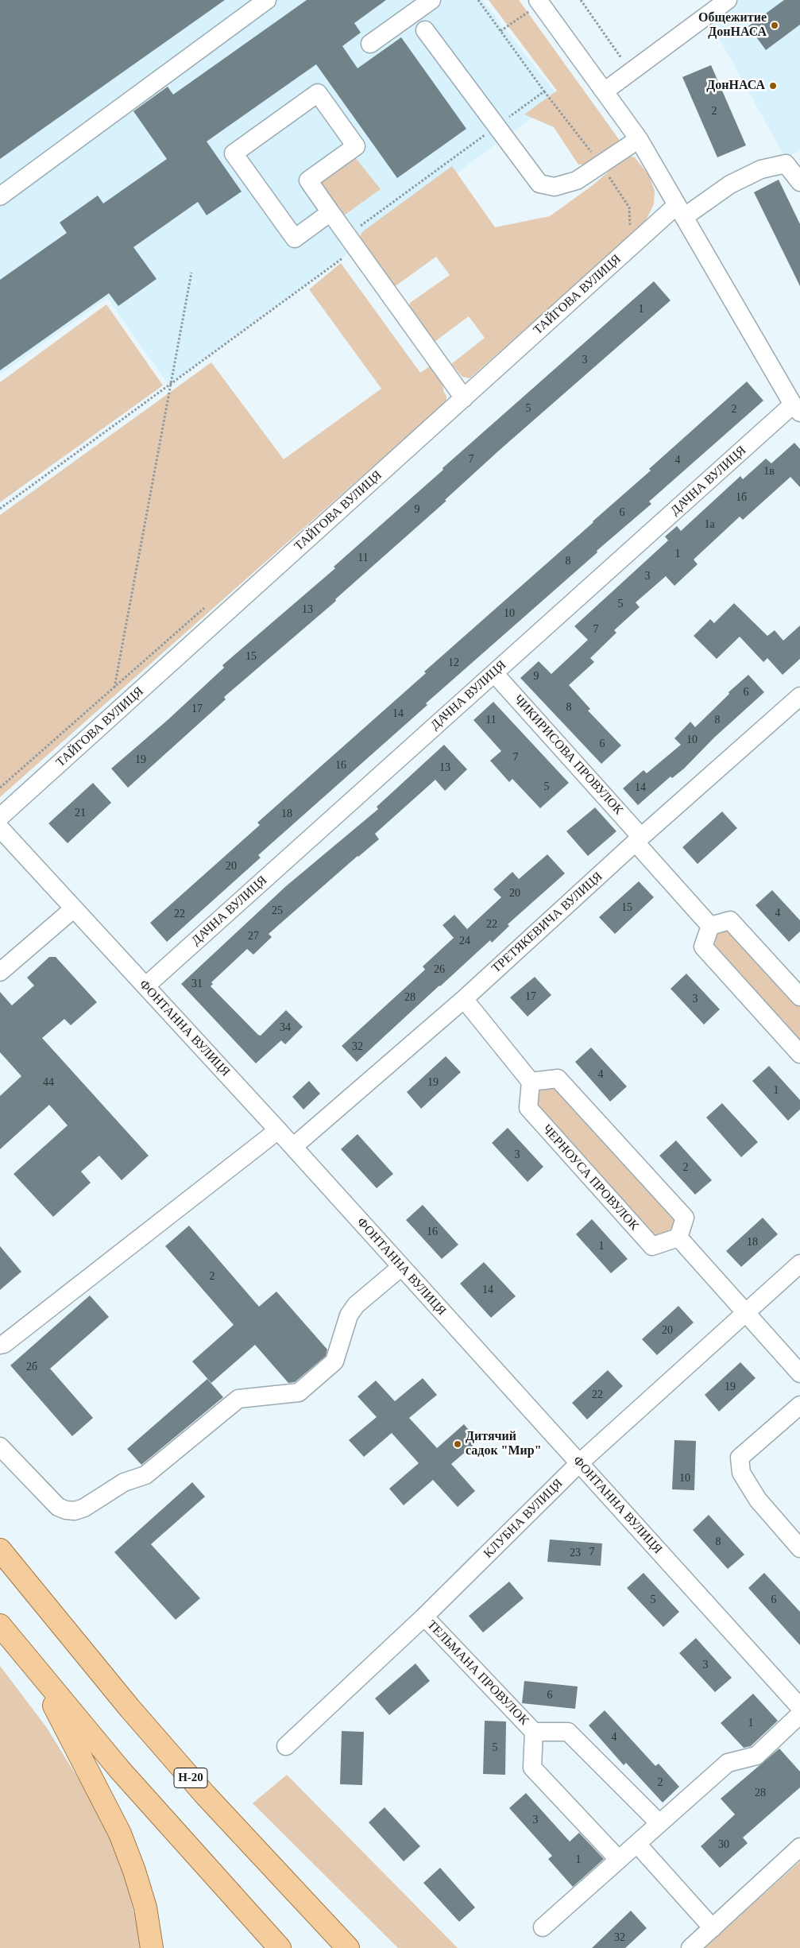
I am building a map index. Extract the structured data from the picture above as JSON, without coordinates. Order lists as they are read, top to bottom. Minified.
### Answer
{"streets":{"main road":["Н-20"],"street":["ТАЙГОВА ВУЛИЦЯ","ДАЧНА ВУЛИЦЯ","ЧИКИРИСОВА ПРОВУЛОК","ТРЕТЯКЕВИЧА ВУЛИЦЯ","ФОНТАННА ВУЛИЦЯ","ЧЕРНОУСА ПРОВУЛОК","КЛУБНА ВУЛИЦЯ","ТЕЛЬМАНА ПРОВУЛОК"]},"crossings":[["ДАЧНА ВУЛИЦЯ","ЧИКИРИСОВА ПРОВУЛОК"],["ДАЧНА ВУЛИЦЯ","ФОНТАННА ВУЛИЦЯ"],["ЧИКИРИСОВА ПРОВУЛОК","ТРЕТЯКЕВИЧА ВУЛИЦЯ"],["ТРЕТЯКЕВИЧА ВУЛИЦЯ","ФОНТАННА ВУЛИЦЯ"],["ФОНТАННА ВУЛИЦЯ","КЛУБНА ВУЛИЦЯ"],["КЛУБНА ВУЛИЦЯ","ТЕЛЬМАНА ПРОВУЛОК"]],"places":["Общежитие ДонНАСА","ДонНАСА","Дитячий садок \"Мир\""],"house_numbers":["2","1","3","5","2","7","4","1в","1б","9","6","1а","1","11","8","3","5","13","10","7","15","12","9","6","8","17","14","11","8","10","6","7","19","16","13","5","14","21","18","20","20","15","25","4","22","22","27","24","26","31","17","28","3","34","32","4","44","19","1","3","2","16","18","1","2","14","20","2б","19","22","10","8","7","23","5","6","3","6","1","4","5","2","28","3","30","1","32"]}
